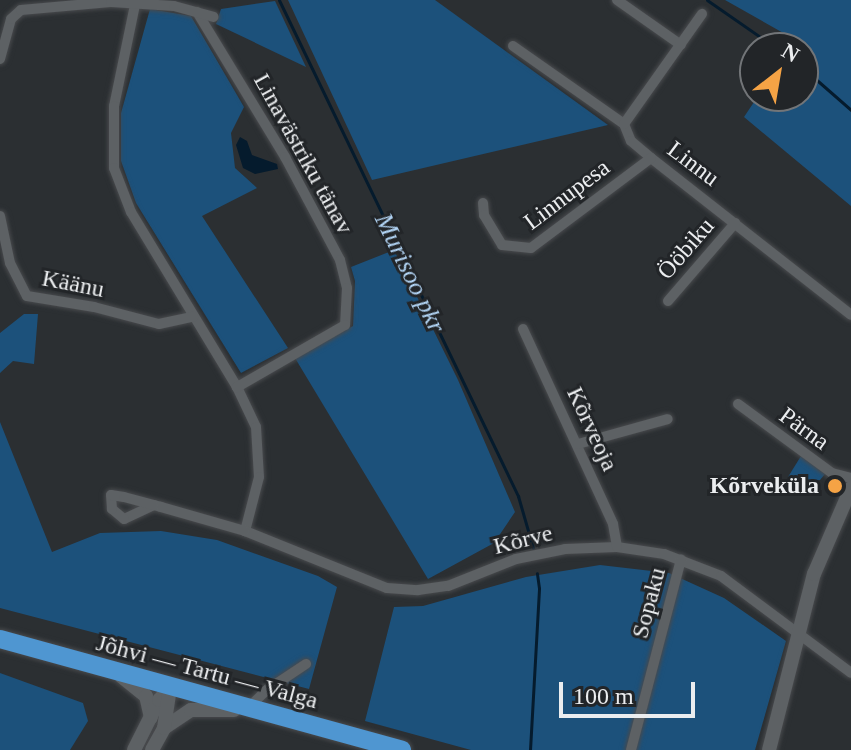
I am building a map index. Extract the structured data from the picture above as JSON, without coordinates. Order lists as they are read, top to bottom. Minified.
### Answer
{"streets":{"highway":["Jõhvi — Tartu — Valga"],"street":["Linavästriku tänav","Linnu","Linnupesa","Ööbiku","Käänu","Kõrveoja","Pärna","Kõrve","Sopaku"]},"crossings":[["Linnu","Linnupesa"],["Linnu","Ööbiku"],["Kõrveoja","Kõrve"],["Kõrve","Sopaku"]],"water":["Murisoo pkr"],"places":["Kõrveküla"],"scale_bar":"100 m","north":"top right"}
